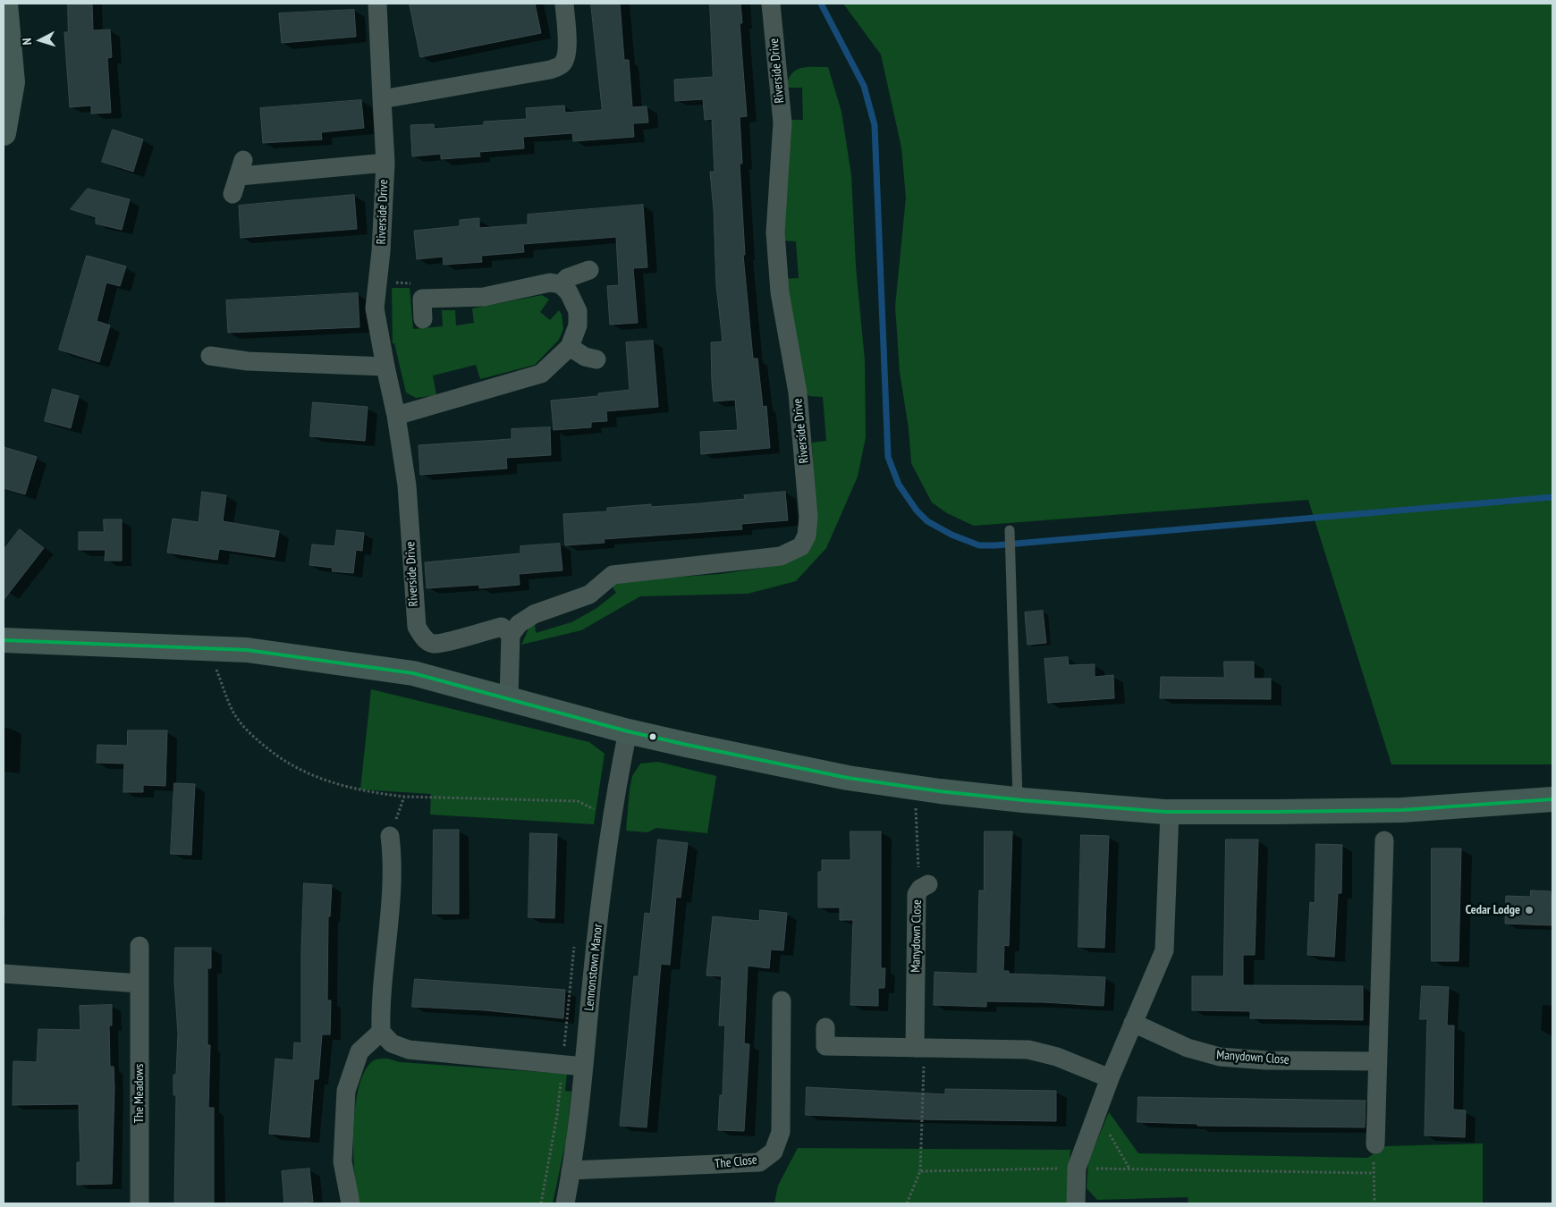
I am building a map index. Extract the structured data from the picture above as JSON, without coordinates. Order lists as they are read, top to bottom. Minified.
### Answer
{"streets":{"street":["Riverside Drive","Manydown Close","Lennonstown Manor","The Meadows","The Close"]},"crossings":[["Lennonstown Manor","The Close"]],"places":["Cedar Lodge"],"north":"left"}
